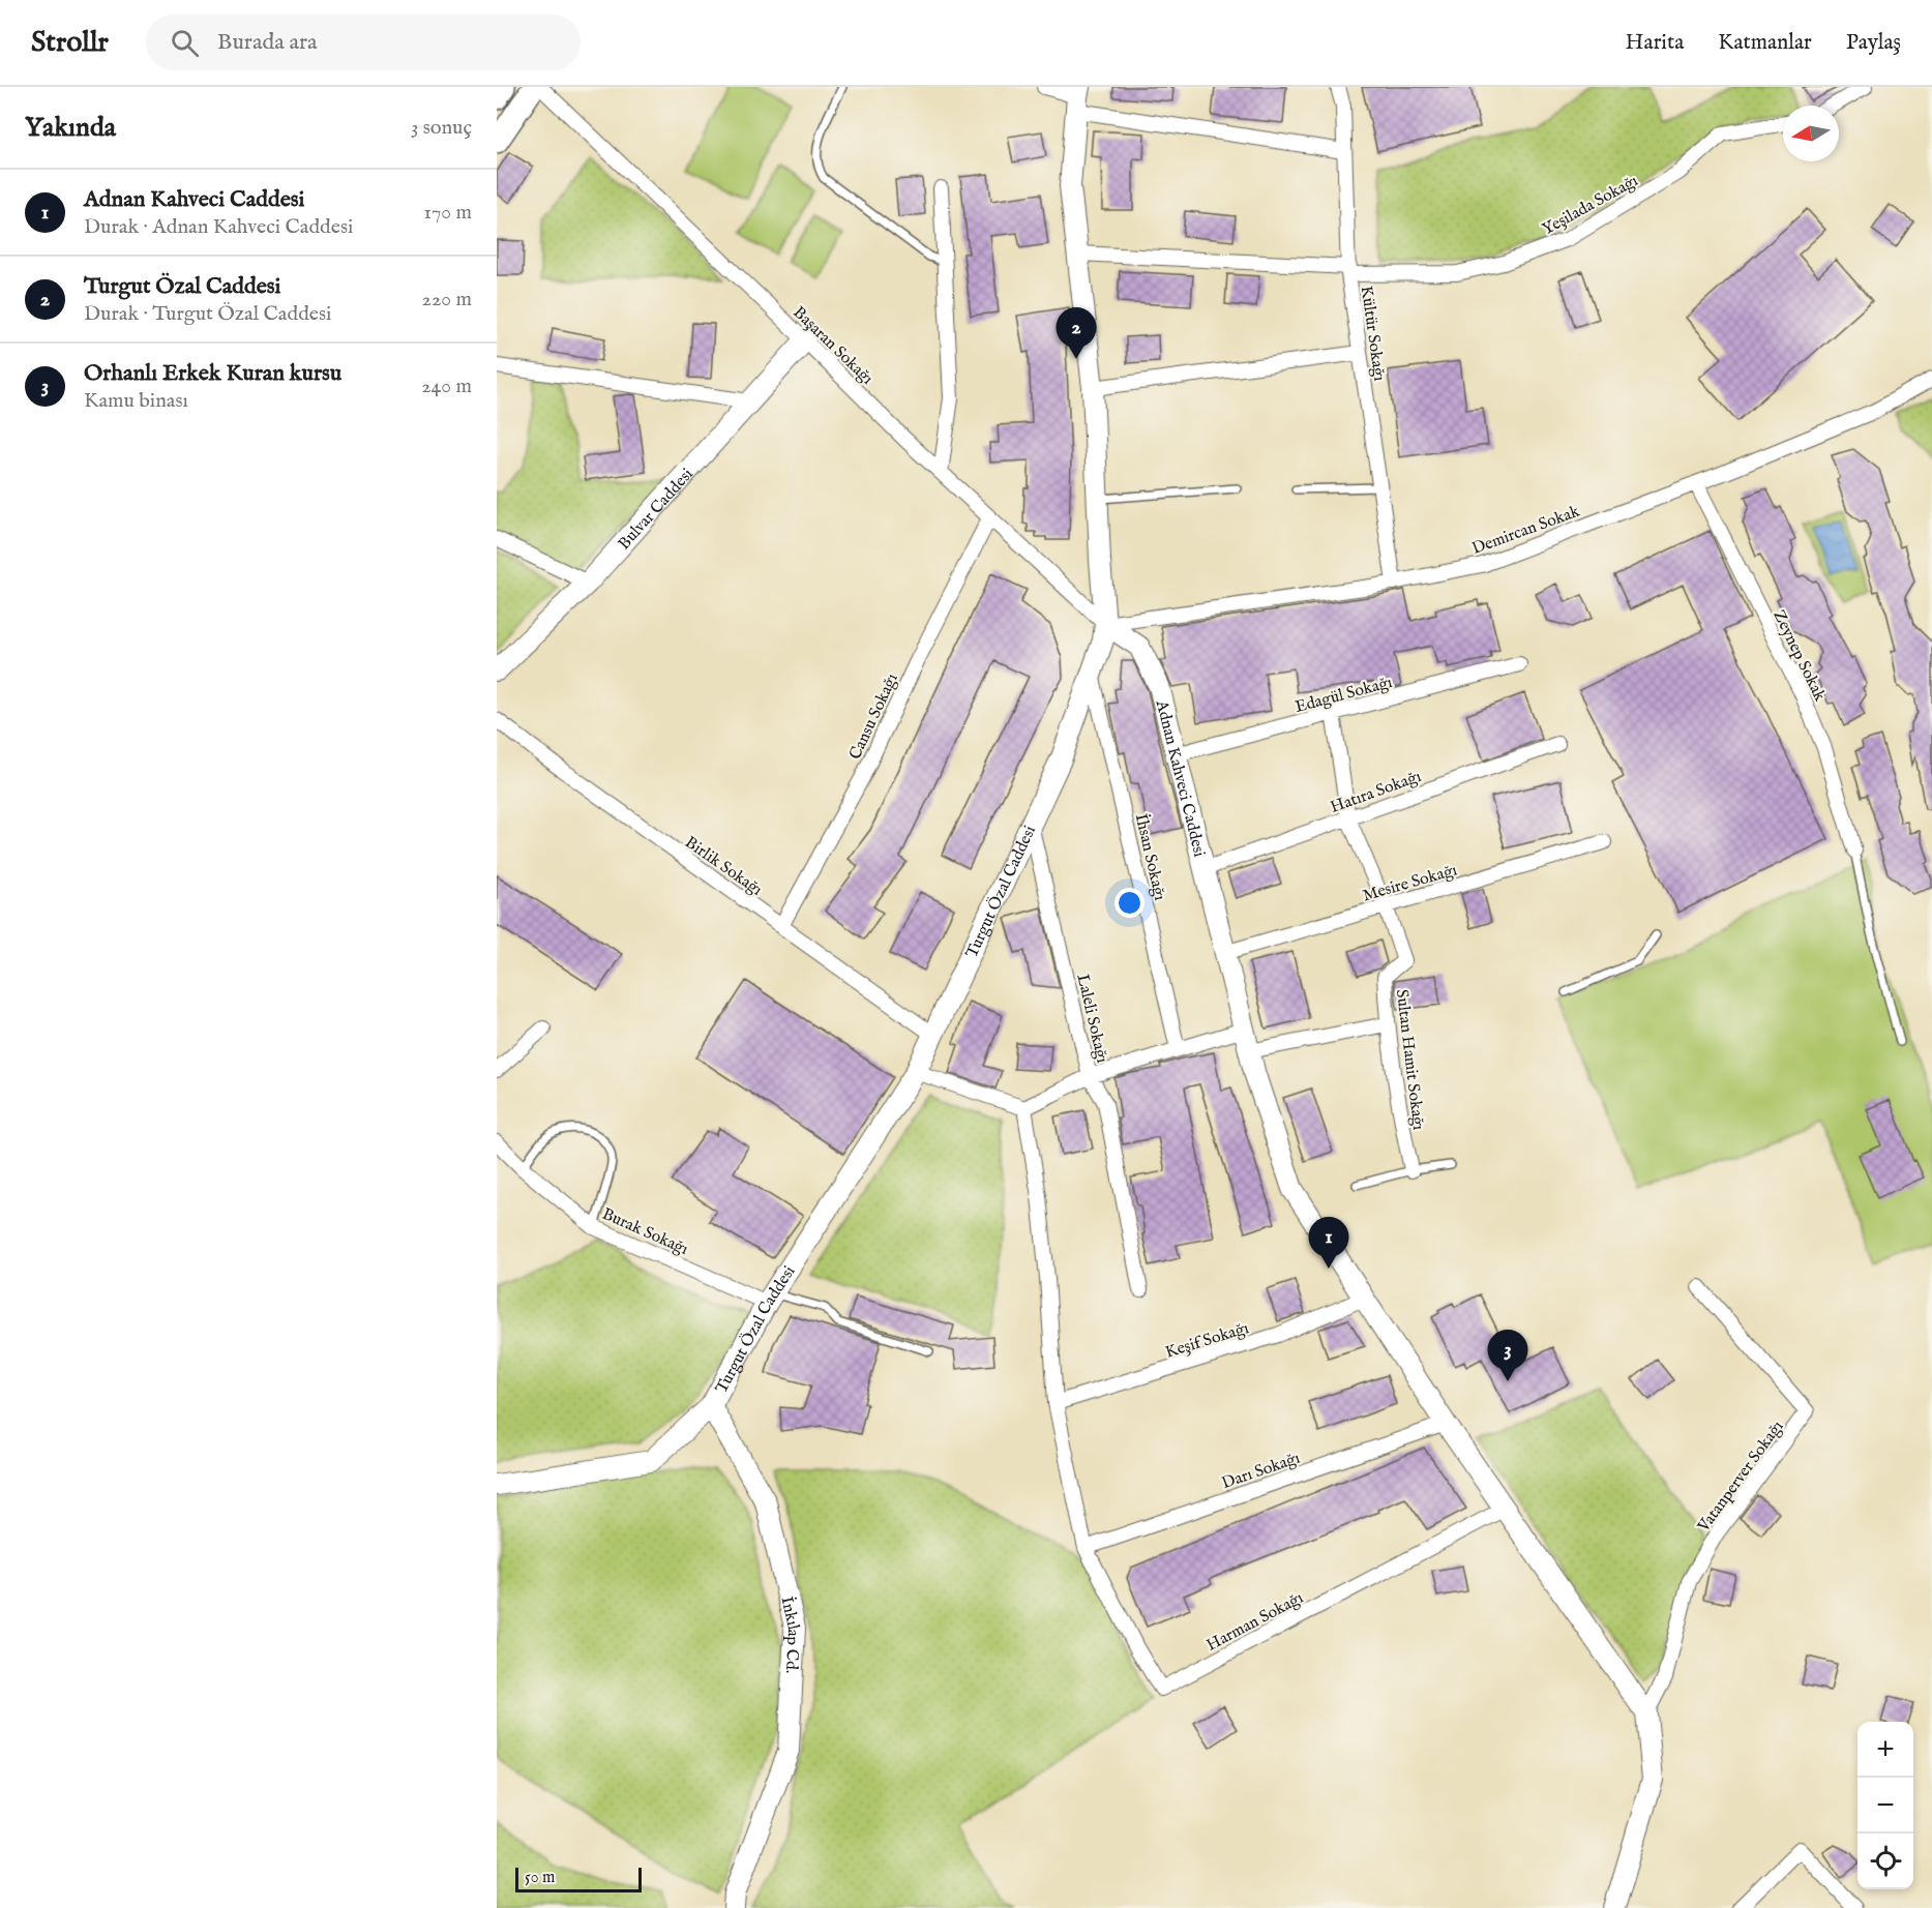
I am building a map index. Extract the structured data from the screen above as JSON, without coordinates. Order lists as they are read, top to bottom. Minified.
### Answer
{"streets":{"street":["Yeşilada Sokağı","Kültür Sokağı","Başaran Sokağı","Bulvar Caddesi","Demircan Sokak","Zeynep Sokak","Edagül Sokağı","Cansu Sokağı","Adnan Kahveci Caddesi","Hatıra Sokağı","İhsan Sokağı","Birlik Sokağı","Mesire Sokağı","Turgut Özal Caddesi","Laleli Sokağı","Sultan Hamit Sokağı","Burak Sokağı","Keşif Sokağı","Darı Sokağı","Vatanperver Sokağı","Harman Sokağı","İnkılap Cd."]},"crossings":[["Yeşilada Sokağı","Kültür Sokağı"],["Yeşilada Sokağı","Turgut Özal Caddesi"],["Kültür Sokağı","Demircan Sokak"],["Başaran Sokağı","Bulvar Caddesi"],["Başaran Sokağı","Demircan Sokak"],["Başaran Sokağı","Cansu Sokağı"],["Başaran Sokağı","Adnan Kahveci Caddesi"],["Başaran Sokağı","Turgut Özal Caddesi"],["Demircan Sokak","Zeynep Sokak"],["Demircan Sokak","Adnan Kahveci Caddesi"],["Demircan Sokak","Turgut Özal Caddesi"],["Edagül Sokağı","Adnan Kahveci Caddesi"],["Edagül Sokağı","Sultan Hamit Sokağı"],["Cansu Sokağı","Birlik Sokağı"],["Adnan Kahveci Caddesi","Hatıra Sokağı"],["Adnan Kahveci Caddesi","Mesire Sokağı"],["Adnan Kahveci Caddesi","Turgut Özal Caddesi"],["Adnan Kahveci Caddesi","Keşif Sokağı"],["Adnan Kahveci Caddesi","Darı Sokağı"],["Adnan Kahveci Caddesi","Vatanperver Sokağı"],["Adnan Kahveci Caddesi","Harman Sokağı"],["Hatıra Sokağı","Sultan Hamit Sokağı"],["İhsan Sokağı","Turgut Özal Caddesi"],["Birlik Sokağı","Turgut Özal Caddesi"],["Mesire Sokağı","Sultan Hamit Sokağı"],["Turgut Özal Caddesi","Laleli Sokağı"],["Turgut Özal Caddesi","Burak Sokağı"],["Turgut Özal Caddesi","İnkılap Cd."],["Darı Sokağı","Harman Sokağı"]],"scale_bar":"50 m","north":"left","page":{"header":"Strollr","search":"Burada ara","nav":["Harita","Katmanlar","Paylaş"],"heading":["Yakında","3 sonuç"],"list":[{"mark":"1","name":"Adnan Kahveci Caddesi","note":"Durak · Adnan Kahveci Caddesi","value":"170 m"},{"mark":"2","name":"Turgut Özal Caddesi","note":"Durak · Turgut Özal Caddesi","value":"220 m"},{"mark":"3","name":"Orhanlı Erkek Kuran kursu","note":"Kamu binası","value":"240 m"}],"pins":["2","1","3"],"map_buttons":["+","−"],"scale":"50 m"}}
